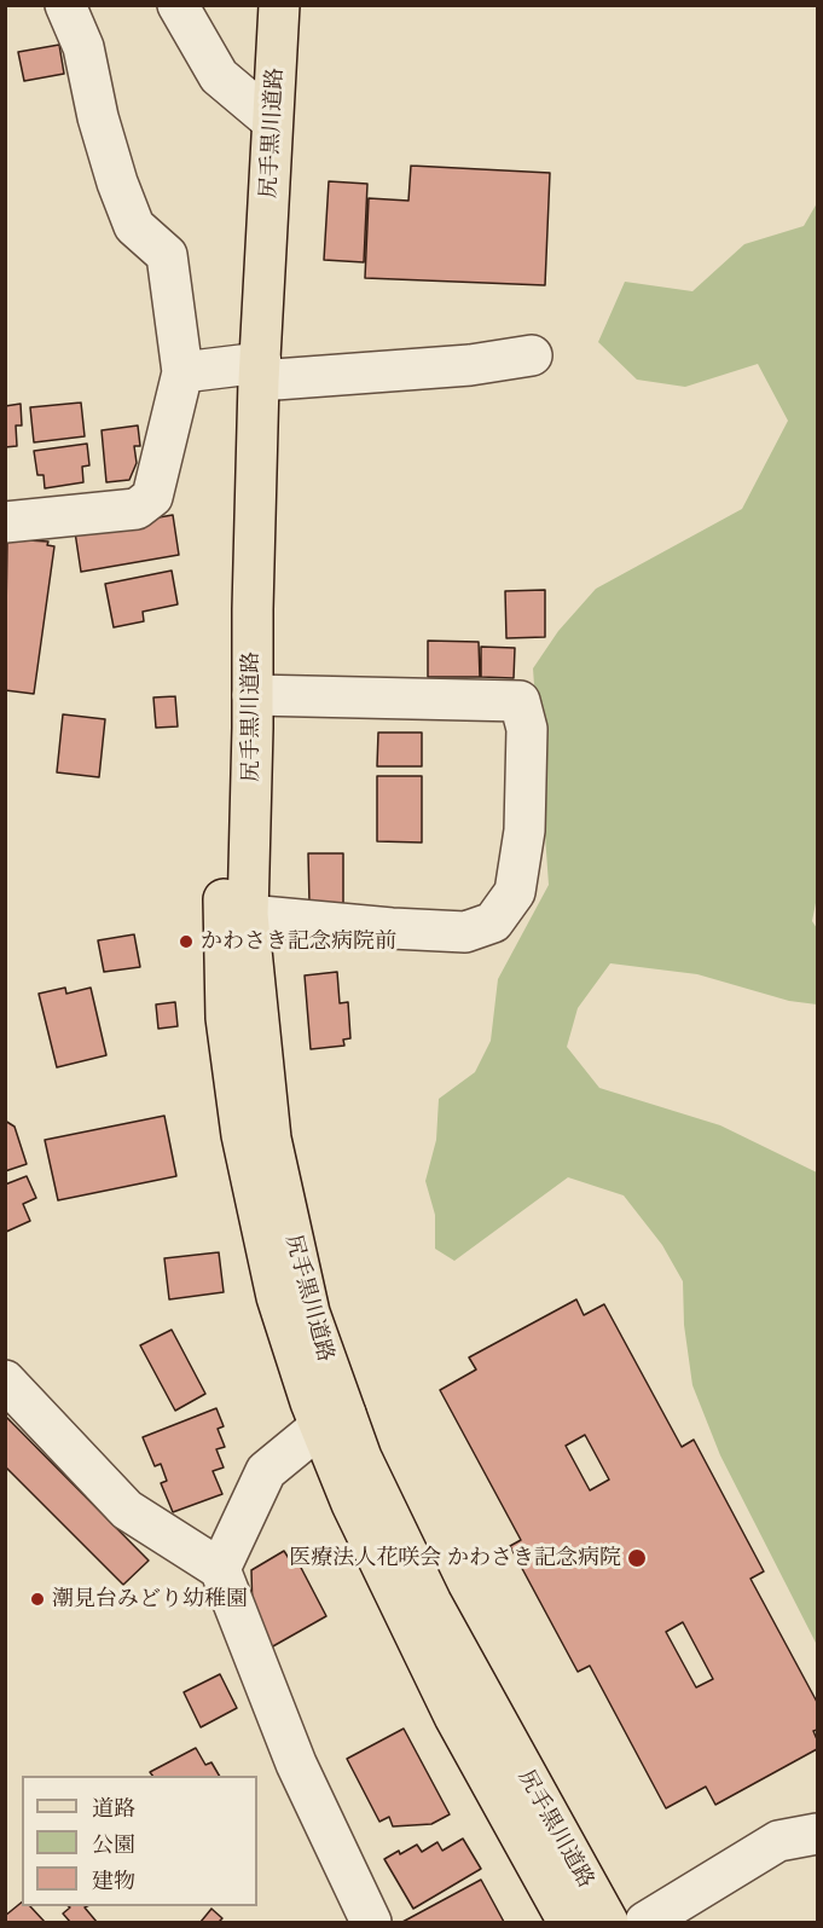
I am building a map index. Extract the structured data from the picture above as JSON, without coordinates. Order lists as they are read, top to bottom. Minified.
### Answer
{"streets":{"main road":["尻手黒川道路"]},"places":["かわさき記念病院前","医療法人花咲会 かわさき記念病院","潮見台みどり幼稚園"],"legend":["道路","公園","建物"]}
